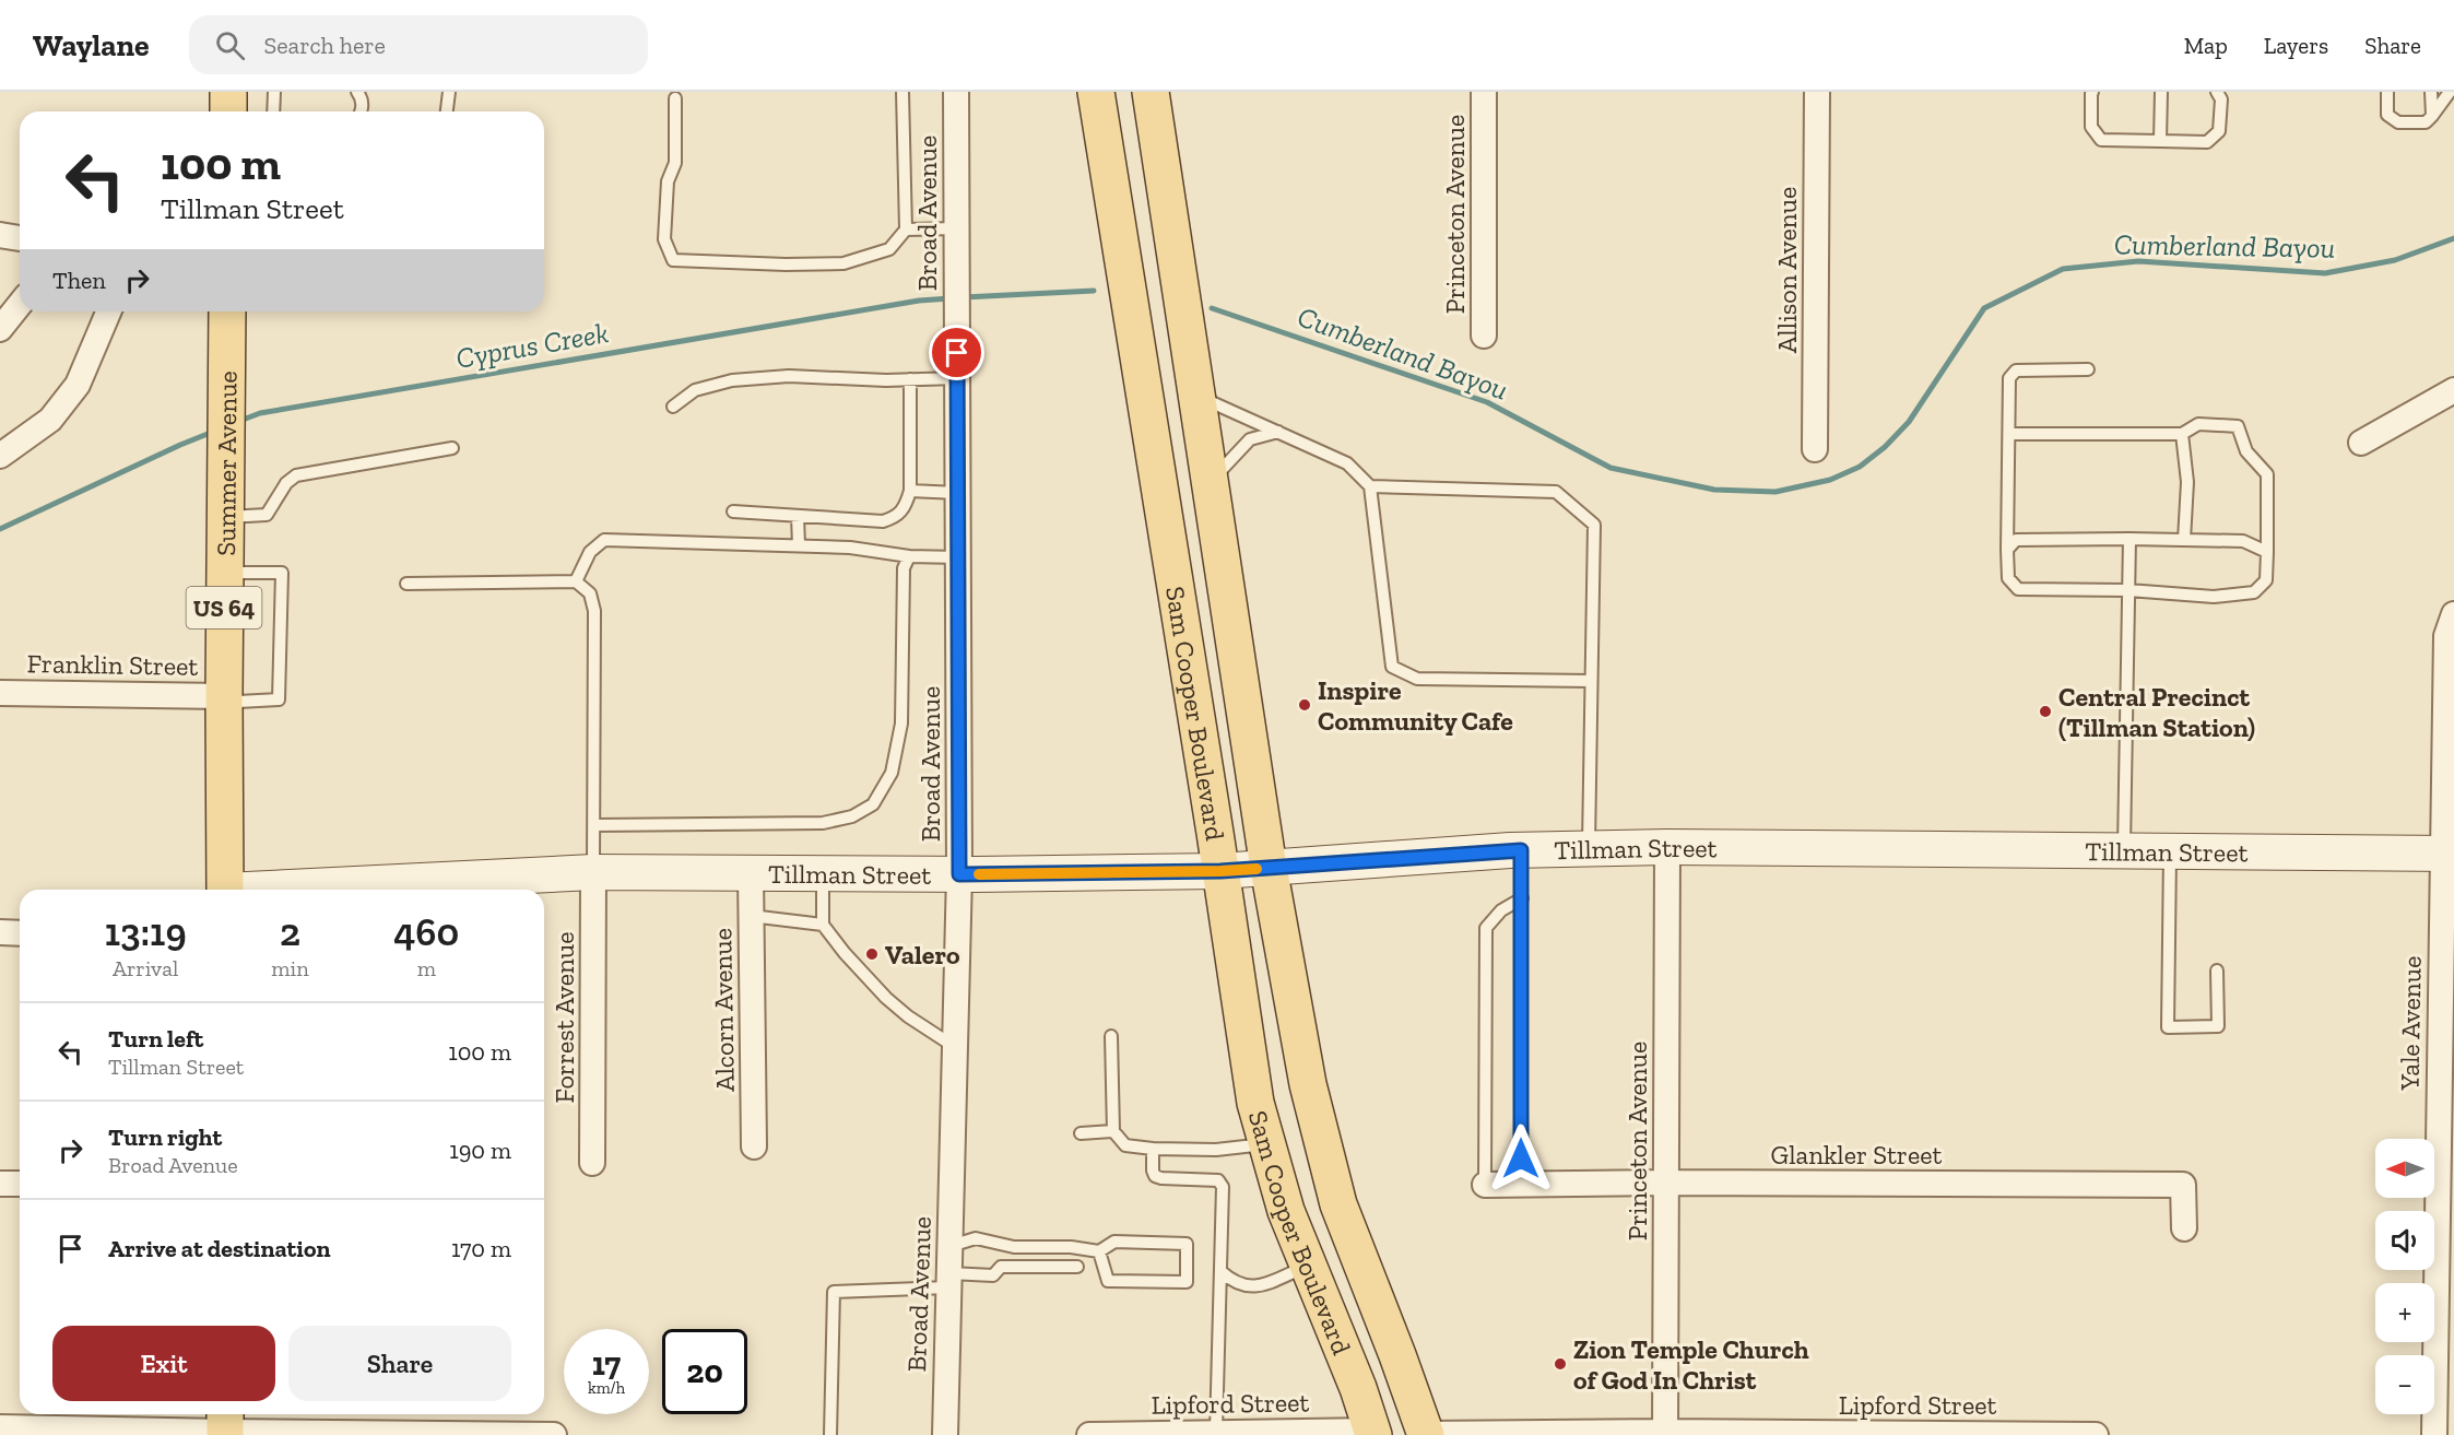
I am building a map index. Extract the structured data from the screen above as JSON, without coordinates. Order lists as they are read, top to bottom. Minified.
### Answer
{"streets":{"main road":["Summer Avenue","US 64","Sam Cooper Boulevard","Tillman Street"],"street":["Broad Avenue","Princeton Avenue","Allison Avenue","Franklin Street","Alcorn Avenue","Forrest Avenue","Yale Avenue","Glankler Street","Lipford Street"]},"crossings":[["Broad Avenue","Tillman Street"],["Princeton Avenue","Tillman Street"],["Princeton Avenue","Glankler Street"],["Princeton Avenue","Lipford Street"],["Summer Avenue","Franklin Street"],["Sam Cooper Boulevard","Tillman Street"],["Sam Cooper Boulevard","Lipford Street"],["Tillman Street","Alcorn Avenue"],["Tillman Street","Forrest Avenue"],["Tillman Street","Yale Avenue"]],"water":["Cumberland Bayou","Cyprus Creek"],"places":["Inspire Community Cafe","Central Precinct (Tillman Station)","Valero","Zion Temple Church of God In Christ"],"north":"left","page":{"header":"Waylane","search":"Search here","nav":["Map","Layers","Share"],"turn":["100 m","Tillman Street"],"then":"Then","eta":["13:19","Arrival","2","min","460","m"],"list":[{"name":"Turn left","note":"Tillman Street","value":"100 m"},{"name":"Turn right","note":"Broad Avenue","value":"190 m"},{"name":"Arrive at destination","value":"170 m"}],"map_buttons":["+","−"],"buttons":["Exit","Share"],"speed":"17 km/h","limit":"20"}}
